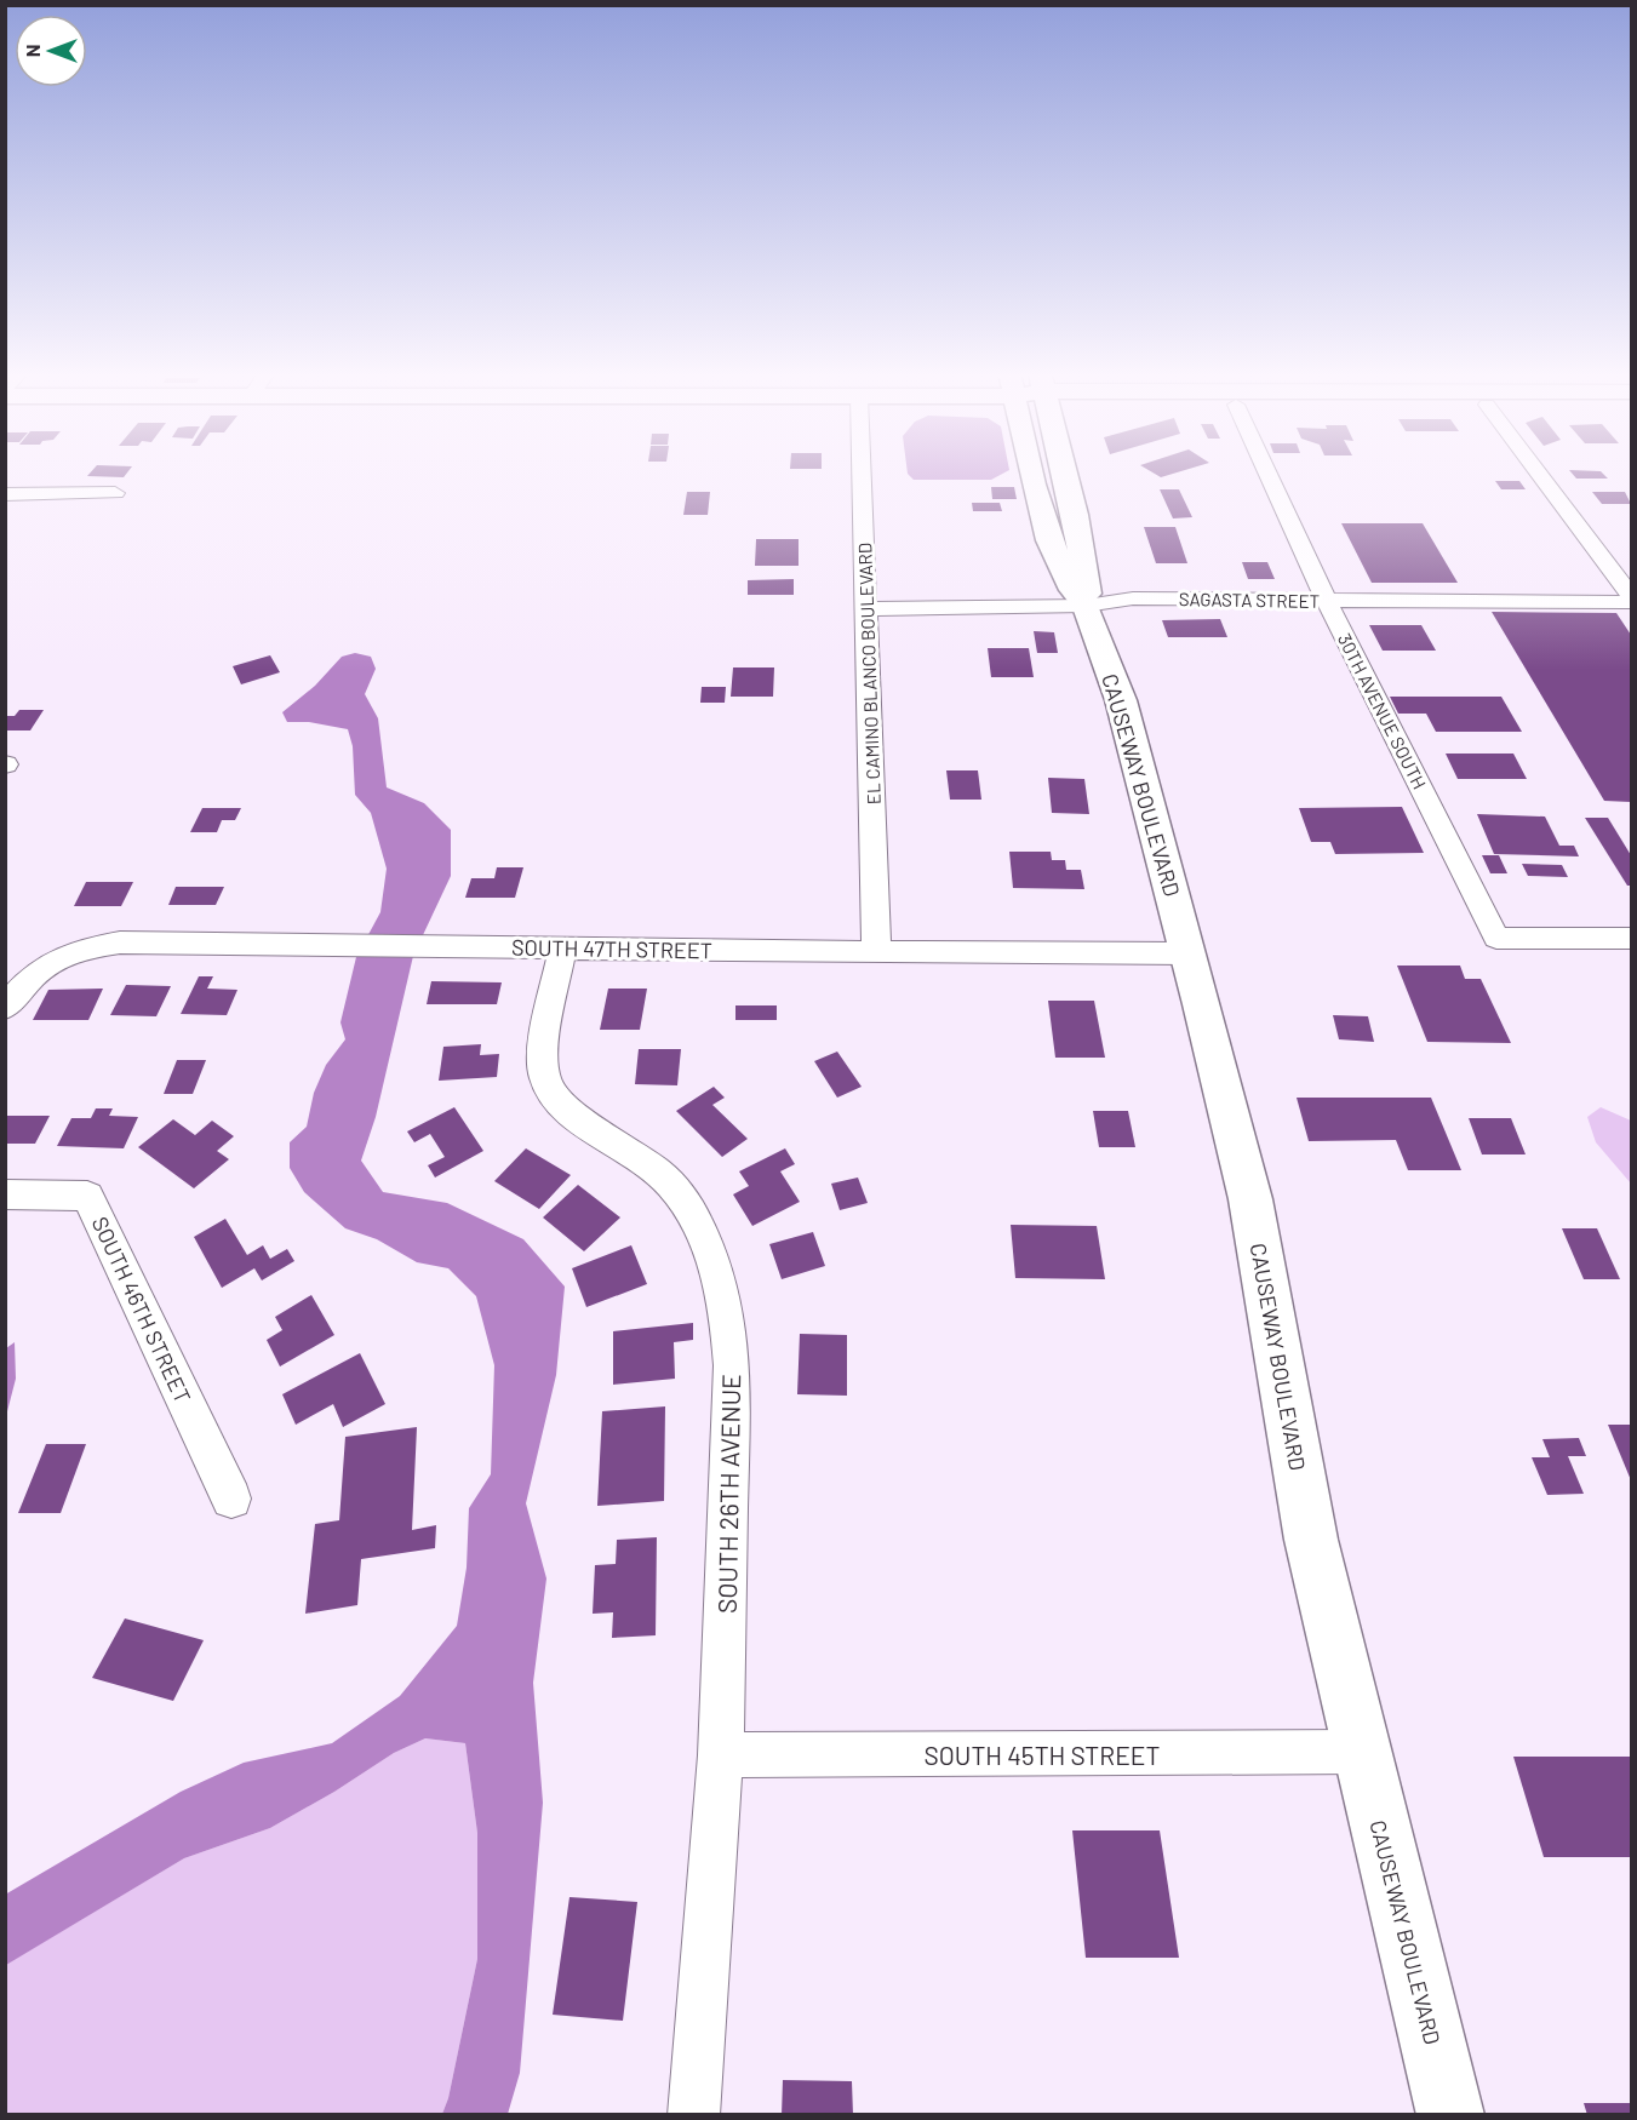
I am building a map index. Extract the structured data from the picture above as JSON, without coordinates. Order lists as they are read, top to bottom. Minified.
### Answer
{"streets":{"main road":["CAUSEWAY BOULEVARD"],"street":["SAGASTA STREET","EL CAMINO BLANCO BOULEVARD","30TH AVENUE SOUTH","SOUTH 47TH STREET","SOUTH 46TH STREET","SOUTH 26TH AVENUE","SOUTH 45TH STREET"]},"crossings":[["SAGASTA STREET","EL CAMINO BLANCO BOULEVARD"],["SAGASTA STREET","30TH AVENUE SOUTH"],["SAGASTA STREET","CAUSEWAY BOULEVARD"],["EL CAMINO BLANCO BOULEVARD","SOUTH 47TH STREET"],["CAUSEWAY BOULEVARD","SOUTH 47TH STREET"],["CAUSEWAY BOULEVARD","SOUTH 45TH STREET"],["SOUTH 47TH STREET","SOUTH 26TH AVENUE"],["SOUTH 26TH AVENUE","SOUTH 45TH STREET"]],"north":"left"}
